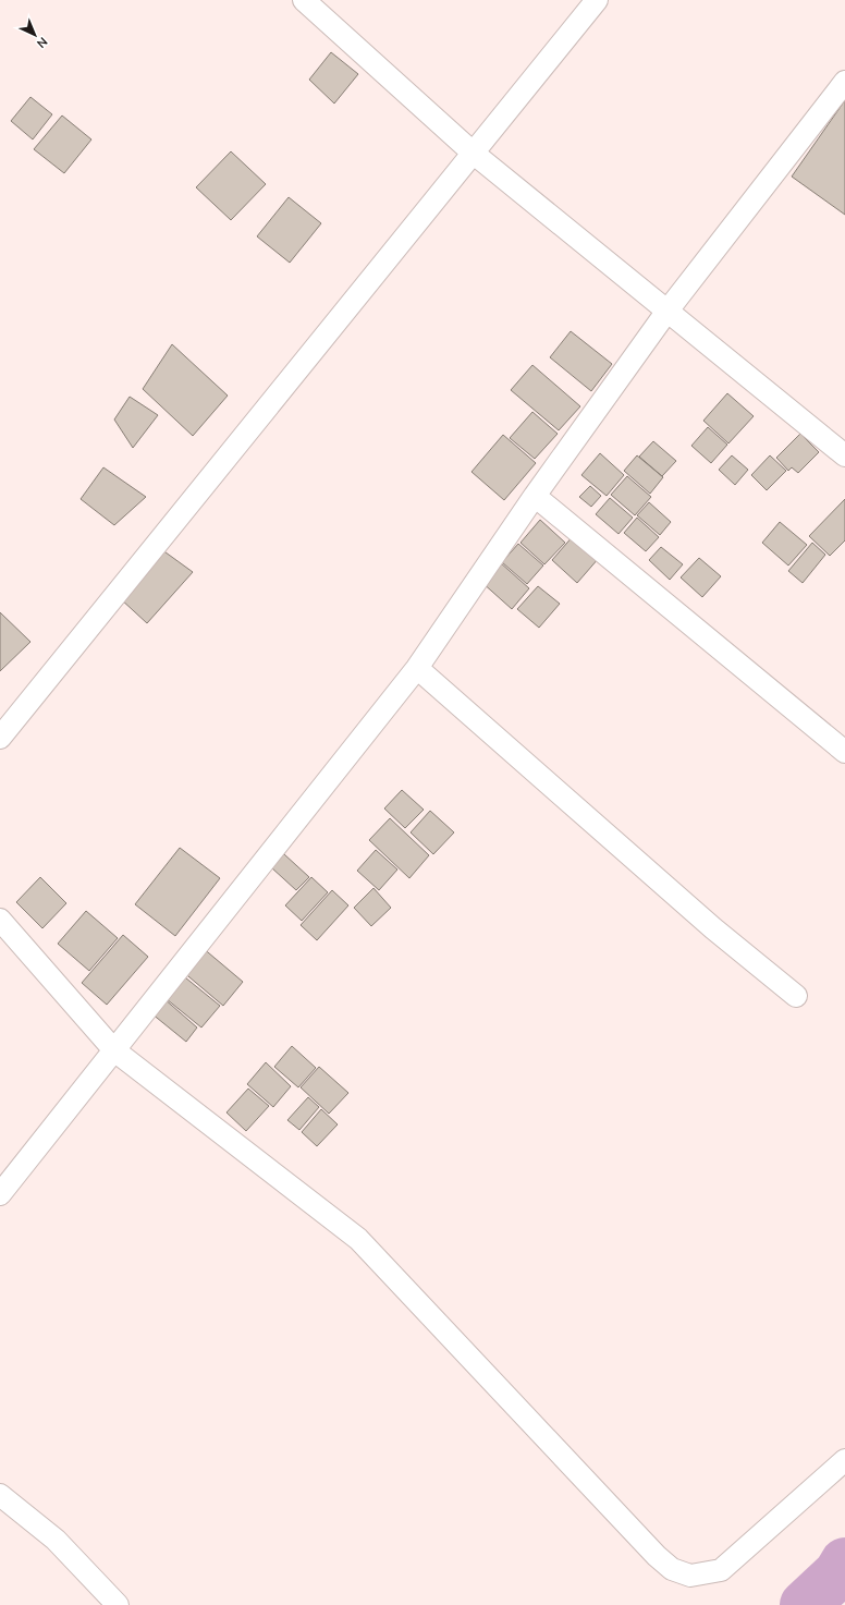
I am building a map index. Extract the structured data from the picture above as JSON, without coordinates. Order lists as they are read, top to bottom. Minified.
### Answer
{"north":"bottom right"}
